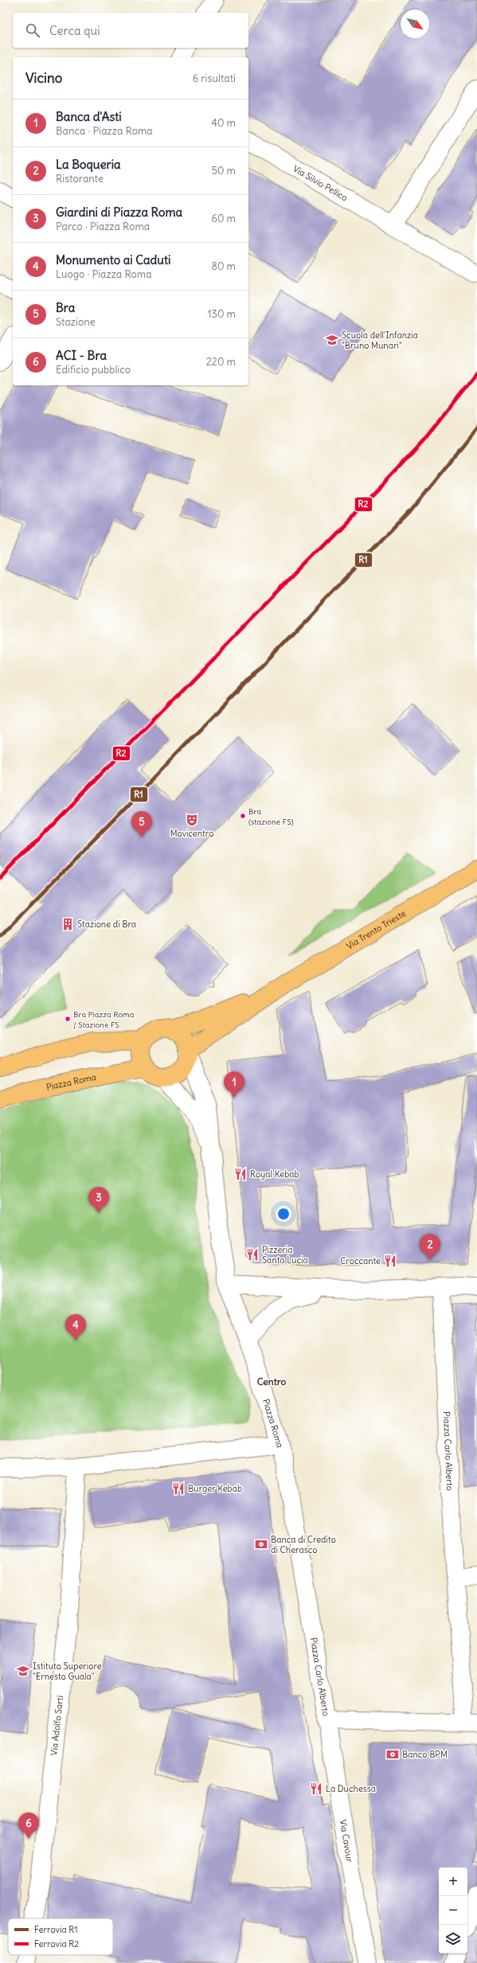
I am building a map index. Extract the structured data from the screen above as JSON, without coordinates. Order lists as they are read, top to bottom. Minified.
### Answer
{"streets":{"main road":["Via Trento Trieste","Piazza Roma"],"street":["Via Silvio Pellico","Piazza Carlo Alberto","Via Adolfo Sarti","Via Cavour"]},"crossings":[["Piazza Roma","Piazza Carlo Alberto"],["Piazza Roma","Via Adolfo Sarti"],["Piazza Carlo Alberto","Via Cavour"]],"districts":["Centro"],"places":{"school or university":["Scuola dell'Infanzia \"Bruno Munari\"","Istituto Superiore \"Ernesto Guala\""],"other":["Bra (stazione FS)","Bra Piazza Roma / Stazione FS"],"theatre":["Movicentro"],"building":["Stazione di Bra"],"restaurant":["Royal Kebab","Pizzeria Santa Lucia","Croccante","Burger Kebab","La Duchessa"],"bank":["Banca di Credito di Cherasco","Banco BPM"]},"lines":["rail line R2","rail line R1"],"legend":["Ferrovia R1","Ferrovia R2"],"north":"bottom right","page":{"search":"Cerca qui","heading":["Vicino","6 risultati"],"list":[{"mark":"1","name":"Banca d'Asti","note":"Banca · Piazza Roma","value":"40 m"},{"mark":"2","name":"La Boqueria","note":"Ristorante","value":"50 m"},{"mark":"3","name":"Giardini di Piazza Roma","note":"Parco · Piazza Roma","value":"60 m"},{"mark":"4","name":"Monumento ai Caduti","note":"Luogo · Piazza Roma","value":"80 m"},{"mark":"5","name":"Bra","note":"Stazione","value":"130 m"},{"mark":"6","name":"ACI - Bra","note":"Edificio pubblico","value":"220 m"}],"pins":["5","1","3","2","4","6"],"map_buttons":["+","−"]}}
